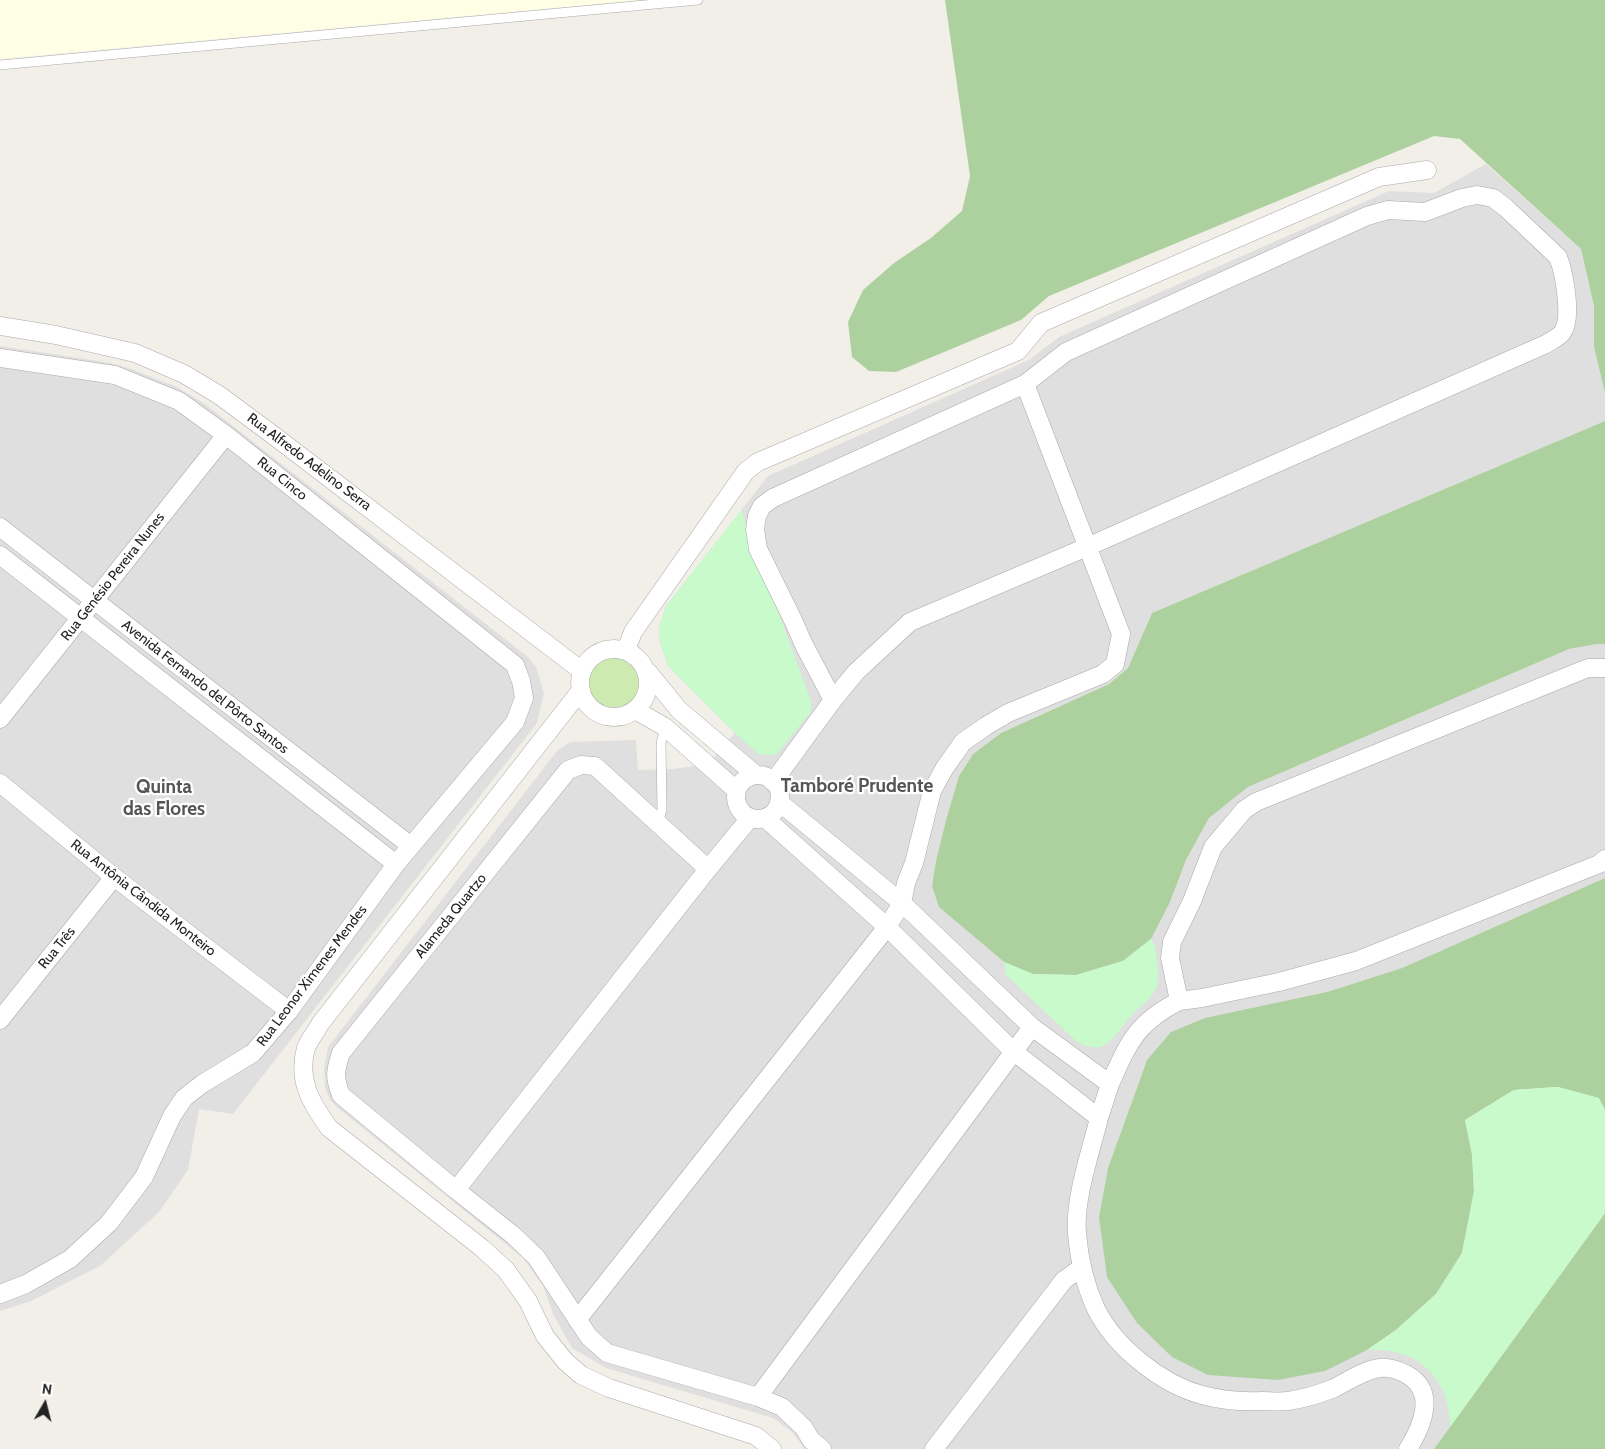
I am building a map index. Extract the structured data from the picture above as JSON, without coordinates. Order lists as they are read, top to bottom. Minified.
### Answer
{"streets":{"street":["Rua Alfredo Adelino Serra","Rua Cinco","Rua Genésio Pereira Nunes","Avenida Fernando del Pôrto Santos","Rua Antônia Cândida Monteiro","Alameda Quartzo","Rua Três","Rua Leonor Ximenes Mendes"]},"crossings":[["Rua Cinco","Rua Genésio Pereira Nunes"],["Rua Cinco","Rua Leonor Ximenes Mendes"],["Rua Genésio Pereira Nunes","Avenida Fernando del Pôrto Santos"],["Avenida Fernando del Pôrto Santos","Rua Leonor Ximenes Mendes"],["Rua Antônia Cândida Monteiro","Rua Três"],["Rua Antônia Cândida Monteiro","Rua Leonor Ximenes Mendes"]],"districts":["Tamboré Prudente","Quinta das Flores"],"north":"top"}
